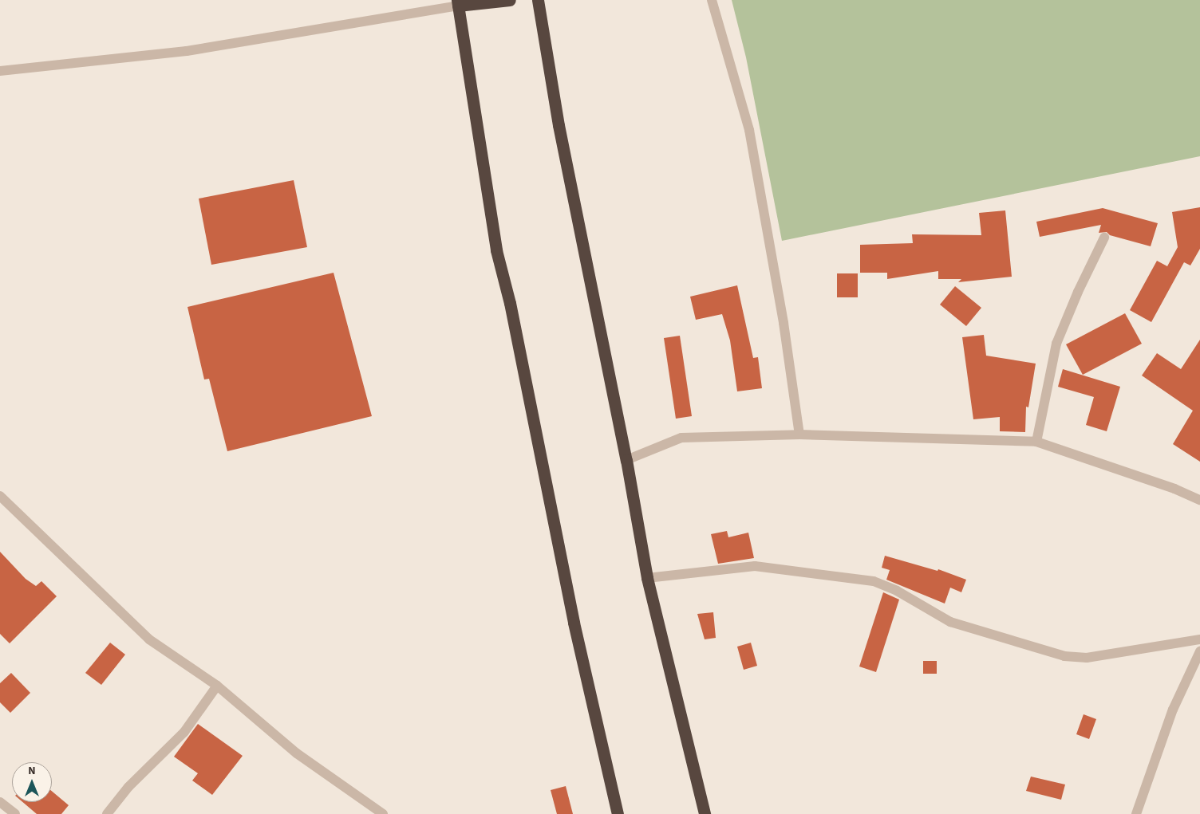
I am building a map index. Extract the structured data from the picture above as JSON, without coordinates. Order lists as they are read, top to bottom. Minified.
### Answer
{"north":"top"}
